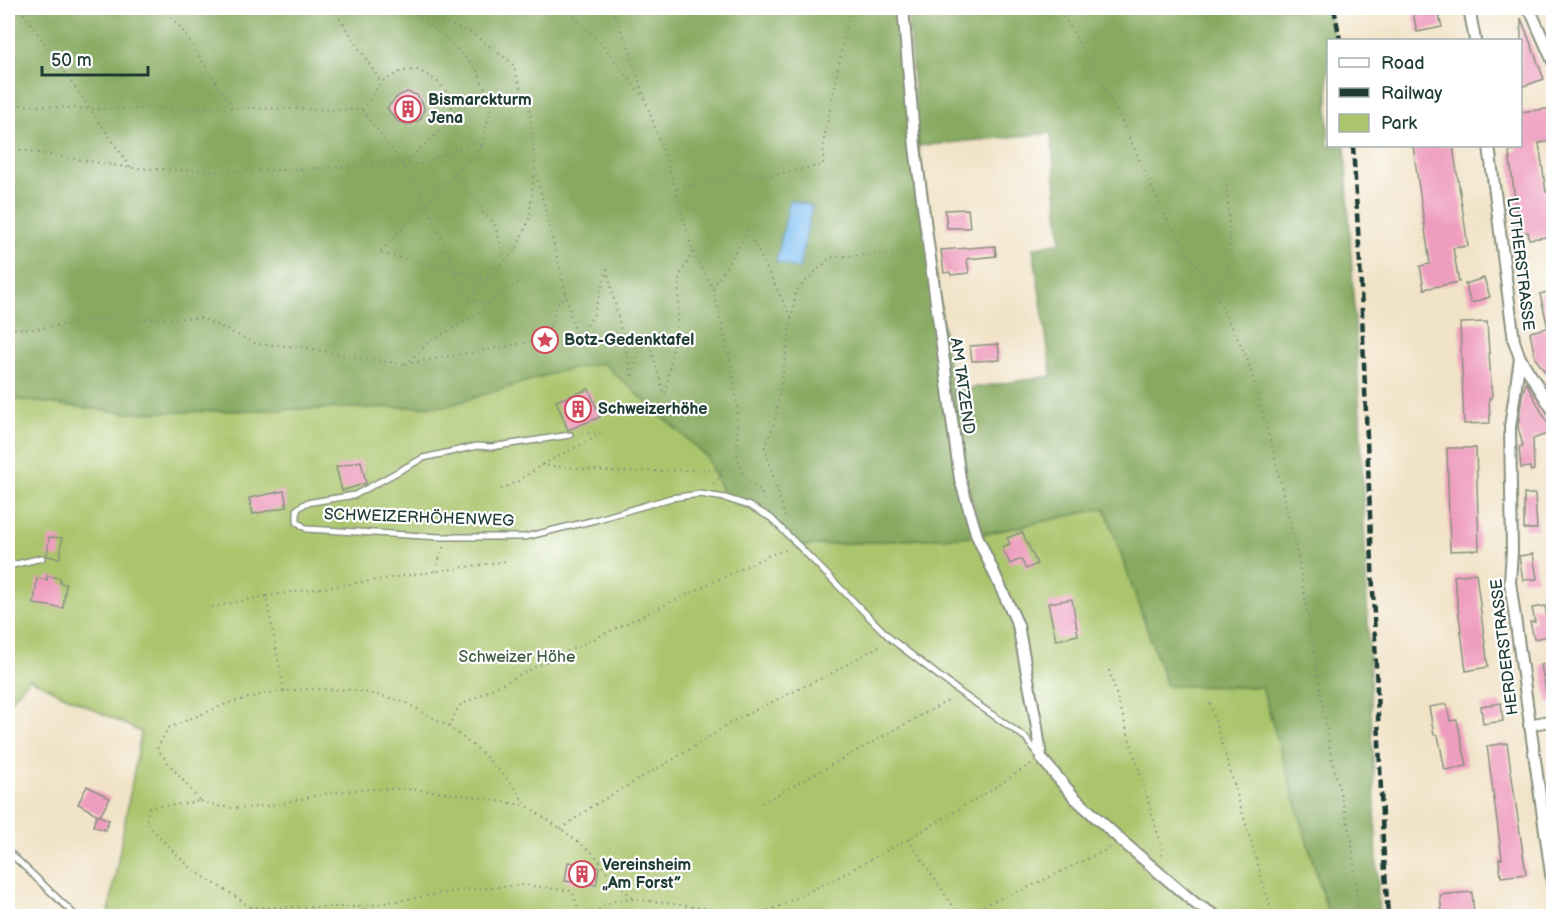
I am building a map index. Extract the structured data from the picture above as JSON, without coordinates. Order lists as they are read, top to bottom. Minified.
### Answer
{"streets":{"street":["LUTHERSTRASSE","AM TATZEND","SCHWEIZERHÖHENWEG","HERDERSTRASSE"]},"crossings":[["LUTHERSTRASSE","HERDERSTRASSE"],["AM TATZEND","SCHWEIZERHÖHENWEG"]],"parks":["Schweizer Höhe"],"places":{"building":["Bismarckturm Jena","Schweizerhöhe","Vereinsheim „Am Forst”"],"place":["Botz-Gedenktafel"]},"legend":["Road","Railway","Park"],"scale_bar":"50 m"}
